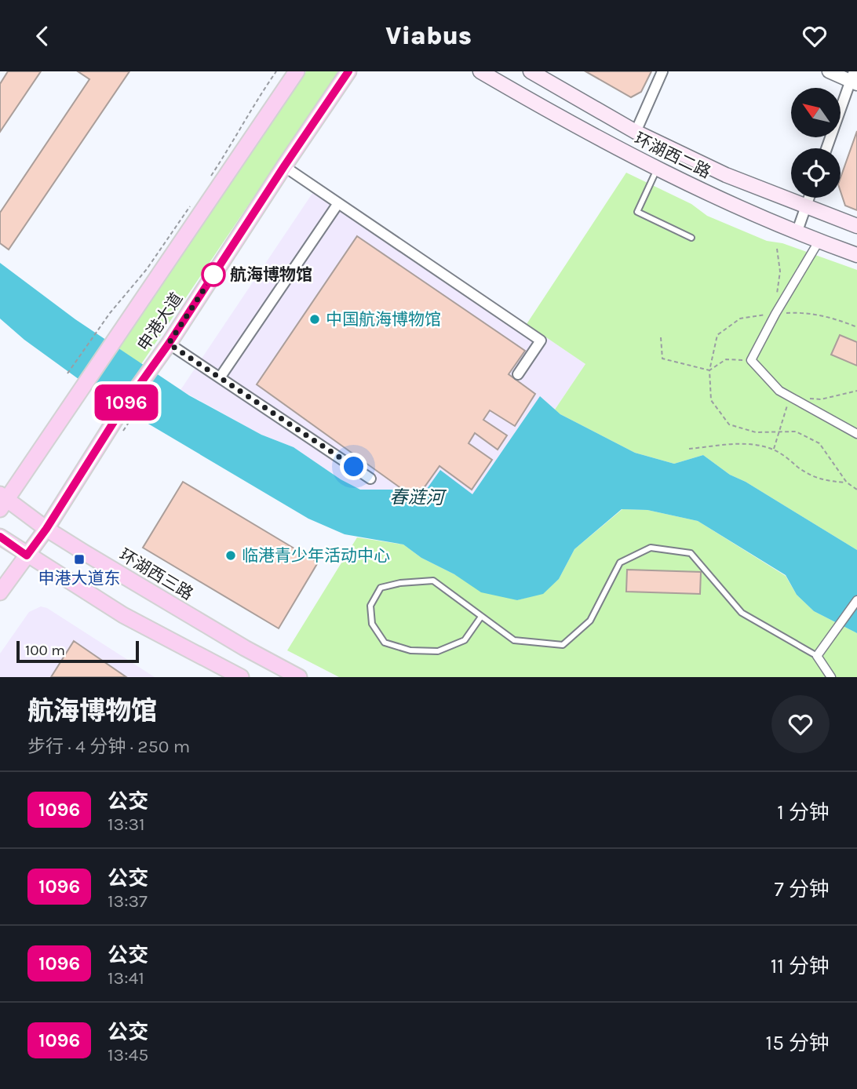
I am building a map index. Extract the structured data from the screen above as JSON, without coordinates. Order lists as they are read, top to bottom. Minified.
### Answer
{"streets":{"main road":["环湖西二路","申港大道","环湖西三路"]},"crossings":[["申港大道","环湖西三路"]],"water":["春涟河"],"places":{"other":["航海博物馆","中国航海博物馆","临港青少年活动中心"],"transit":["申港大道东"]},"lines":["bus line 1096"],"scale_bar":"100 m","north":"top left","page":{"header":"Viabus","on_map":"1096","scale":"100 m","heading":["航海博物馆","步行 · 4 分钟 · 250 m"],"list":[{"mark":"1096","name":"公交","note":"13:31","value":"1 分钟"},{"mark":"1096","name":"公交","note":"13:37","value":"7 分钟"},{"mark":"1096","name":"公交","note":"13:41","value":"11 分钟"},{"mark":"1096","name":"公交","note":"13:45","value":"15 分钟"}]}}
